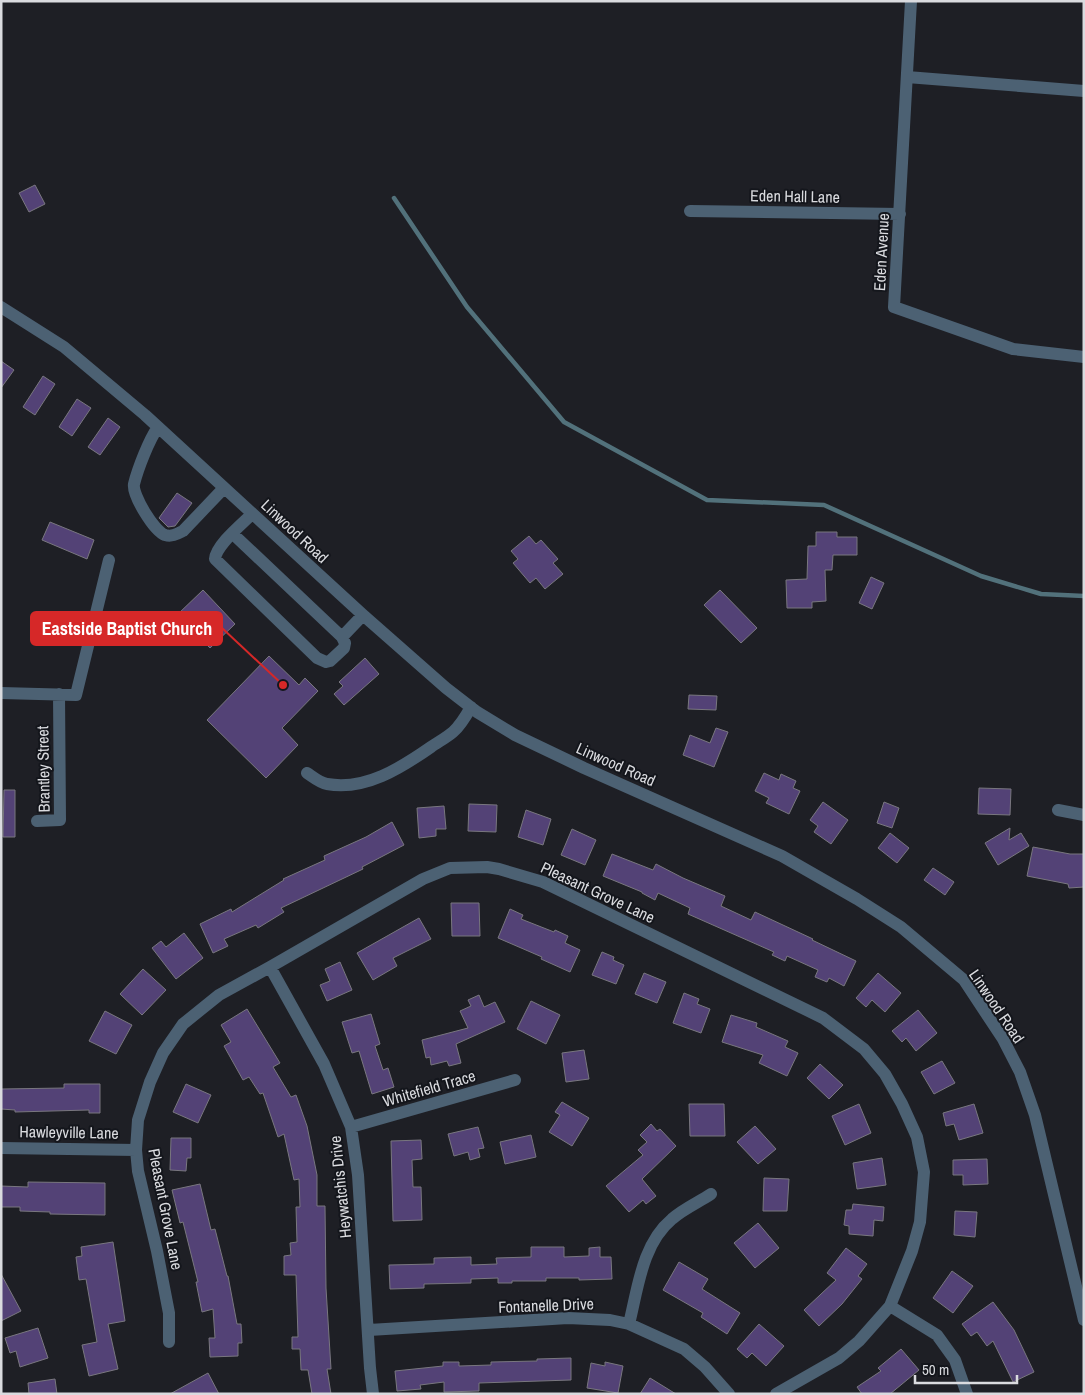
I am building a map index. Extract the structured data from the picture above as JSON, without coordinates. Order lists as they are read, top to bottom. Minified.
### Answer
{"streets":{"street":["Eden Hall Lane","Eden Avenue","Linwood Road","Brantley Street","Pleasant Grove Lane","Whitefield Trace","Hawleyville Lane","Heywatchis Drive","Fontanelle Drive"]},"crossings":[["Eden Hall Lane","Eden Avenue"],["Pleasant Grove Lane","Hawleyville Lane"],["Pleasant Grove Lane","Heywatchis Drive"],["Whitefield Trace","Heywatchis Drive"],["Heywatchis Drive","Fontanelle Drive"]],"places":["Eastside Baptist Church"],"scale_bar":"50 m"}
